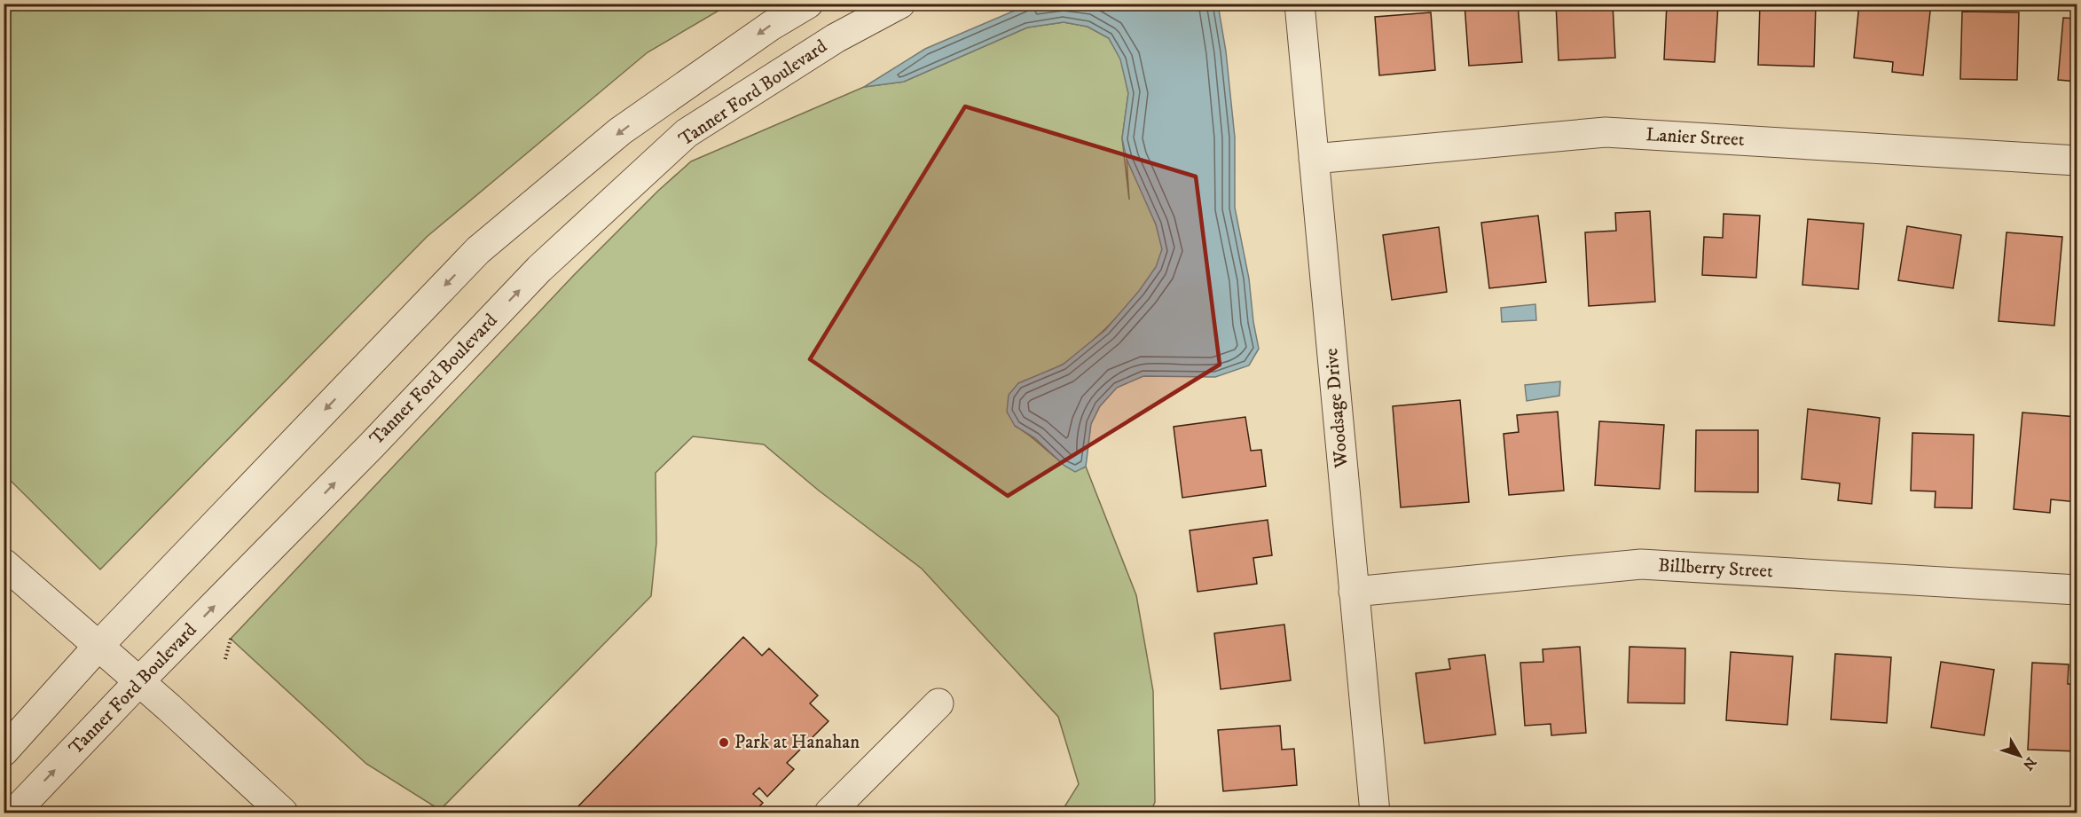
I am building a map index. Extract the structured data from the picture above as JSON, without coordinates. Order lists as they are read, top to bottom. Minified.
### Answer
{"streets":{"street":["Tanner Ford Boulevard","Lanier Street","Woodsage Drive","Billberry Street"]},"crossings":[["Lanier Street","Woodsage Drive"],["Woodsage Drive","Billberry Street"]],"places":["Park at Hanahan"],"north":"bottom right"}
